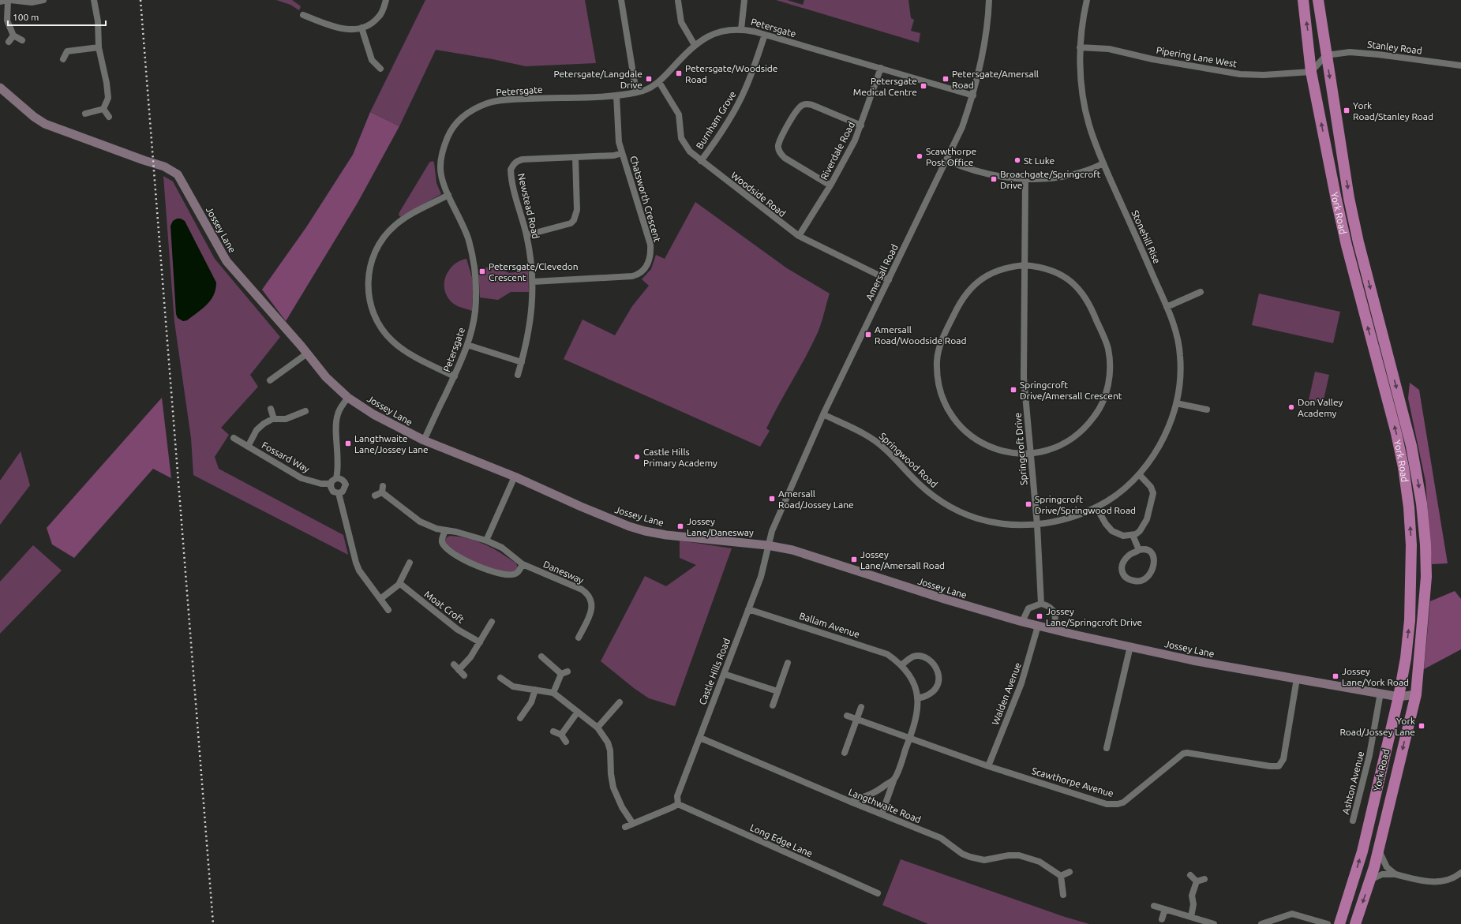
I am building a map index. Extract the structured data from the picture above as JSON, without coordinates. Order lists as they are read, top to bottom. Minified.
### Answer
{"streets":{"highway":["York Road"],"street":["Petersgate","Stanley Road","Pipering Lane West","Burnham Grove","Riverdale Road","Woodside Road","Chatsworth Crescent","Newstead Road","Jossey Lane","Stonehill Rise","Amersall Road","Springcroft Drive","Fossard Way","Springwood Road","Danesway","Moat Croft","Ballam Avenue","Castle Hills Road","Walden Avenue","Scawthorpe Avenue","Ashton Avenue","Langthwaite Road","Long Edge Lane"]},"crossings":[["Petersgate","Burnham Grove"],["Petersgate","Riverdale Road"],["Petersgate","Woodside Road"],["Petersgate","Chatsworth Crescent"],["Petersgate","Jossey Lane"],["Petersgate","Amersall Road"],["Stanley Road","York Road"],["Pipering Lane West","York Road"],["Pipering Lane West","Stonehill Rise"],["Burnham Grove","Woodside Road"],["Riverdale Road","Woodside Road"],["Woodside Road","Amersall Road"],["Chatsworth Crescent","Newstead Road"],["York Road","Jossey Lane"],["Jossey Lane","Amersall Road"],["Jossey Lane","Castle Hills Road"],["Jossey Lane","Walden Avenue"],["Jossey Lane","Scawthorpe Avenue"],["Jossey Lane","Ashton Avenue"],["Stonehill Rise","Springcroft Drive"],["Stonehill Rise","Springwood Road"],["Amersall Road","Springwood Road"],["Amersall Road","Castle Hills Road"],["Springcroft Drive","Springwood Road"],["Ballam Avenue","Castle Hills Road"],["Ballam Avenue","Scawthorpe Avenue"],["Ballam Avenue","Langthwaite Road"],["Castle Hills Road","Langthwaite Road"],["Castle Hills Road","Long Edge Lane"],["Walden Avenue","Scawthorpe Avenue"]],"places":{"transit":["Petersgate/Woodside Road","Petersgate/Langdale Drive","Petersgate/Amersall Road","Petersgate Medical Centre","York Road/Stanley Road","Broachgate/Springcroft Drive","Petersgate/Clevedon Crescent","Amersall Road/Woodside Road","Springcroft Drive/Amersall Crescent","Langthwaite Lane/Jossey Lane","Amersall Road/Jossey Lane","Springcroft Drive/Springwood Road","Jossey Lane/Danesway","Jossey Lane/Amersall Road","Jossey Lane/Springcroft Drive","Jossey Lane/York Road","York Road/Jossey Lane"],"other":["Scawthorpe Post Office","St Luke","Don Valley Academy","Castle Hills Primary Academy"]},"scale_bar":"100 m"}
